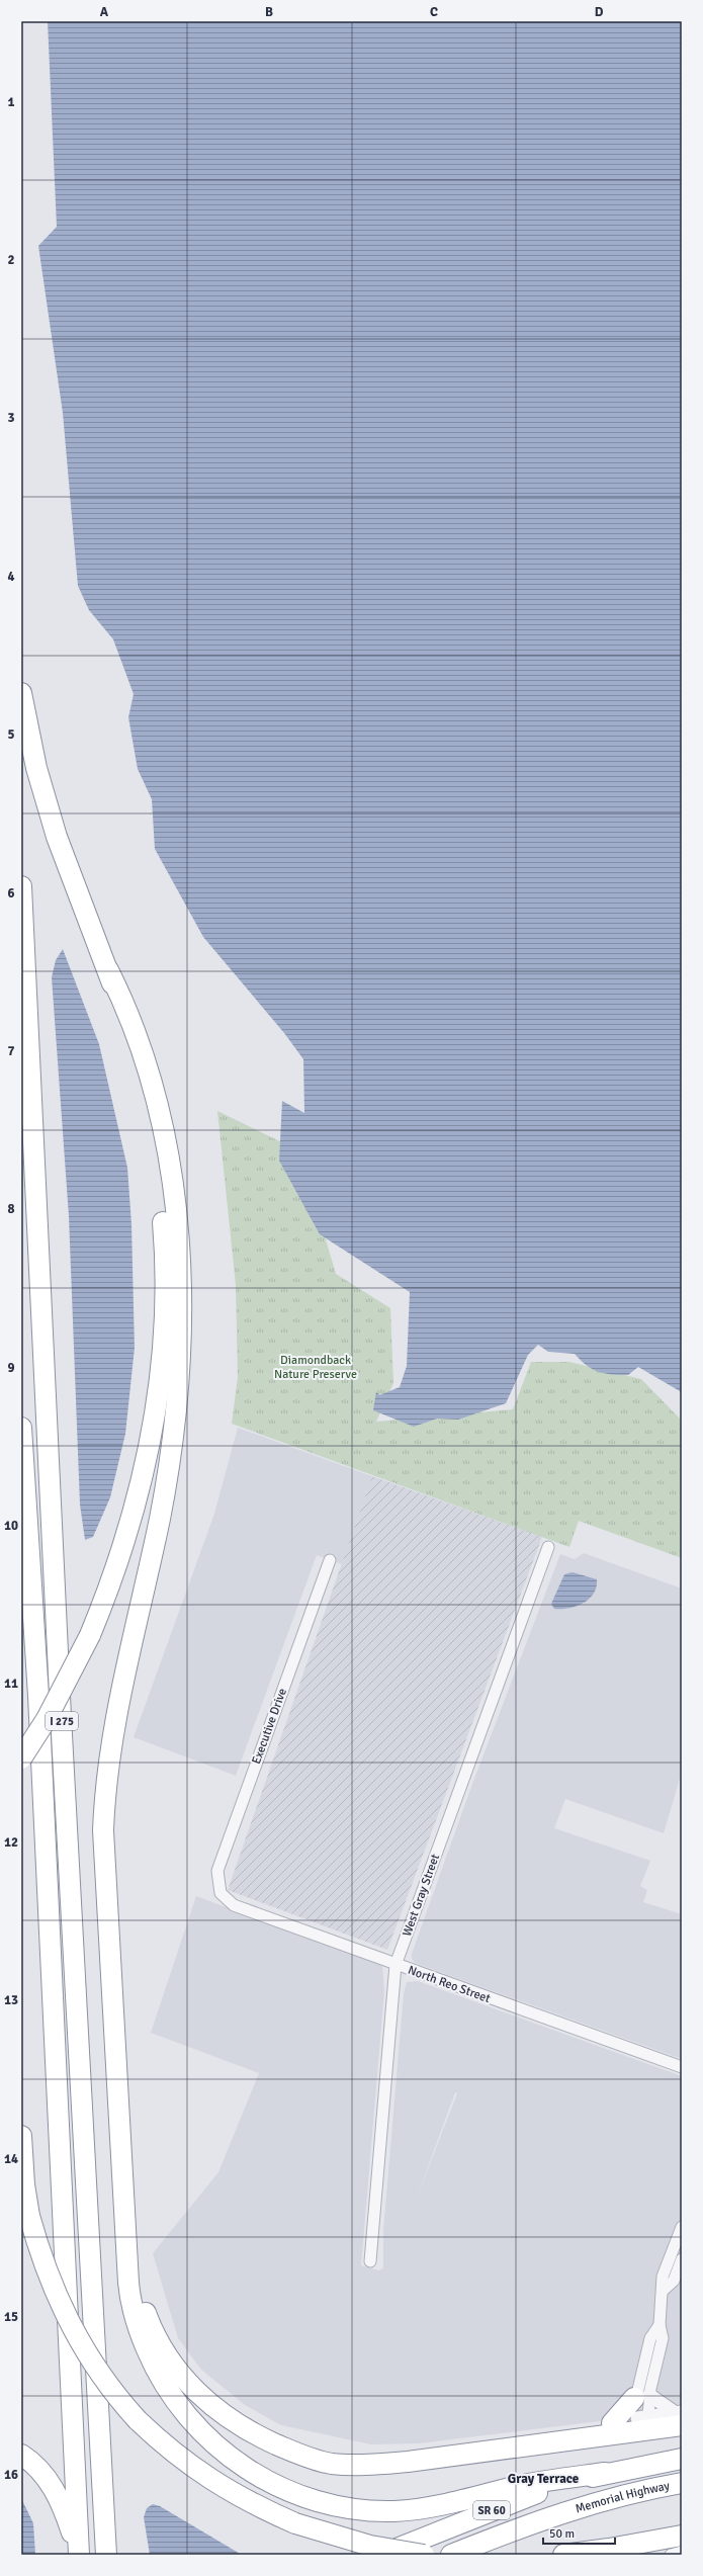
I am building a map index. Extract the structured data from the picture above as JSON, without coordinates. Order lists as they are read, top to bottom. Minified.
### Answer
{"streets":{"highway":["I 275","Memorial Highway","SR 60"],"street":["Executive Drive","West Gray Street","North Reo Street"]},"crossings":[["Executive Drive","North Reo Street"],["West Gray Street","North Reo Street"]],"districts":["Gray Terrace"],"parks":["Diamondback Nature Preserve"],"scale_bar":"50 m","grid":{"columns":["A","B","C","D"],"rows":["1","2","3","4","5","6","7","8","9","10","11","12","13","14","15","16"]}}
